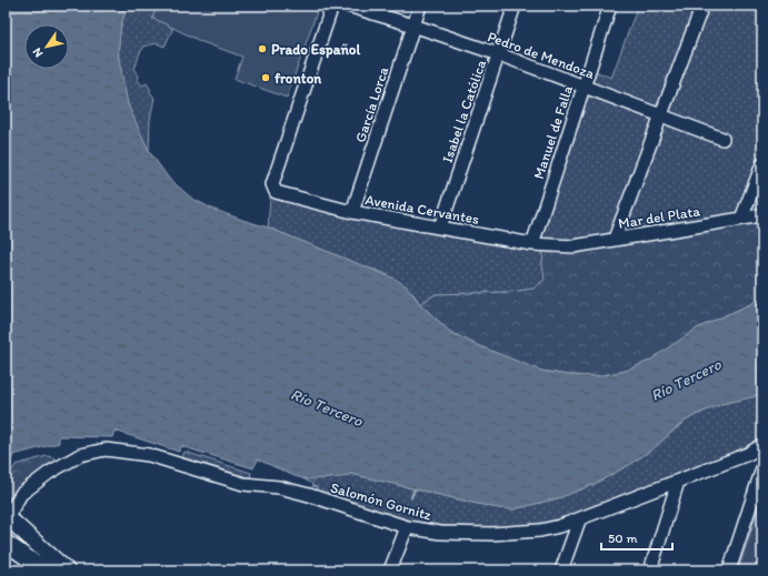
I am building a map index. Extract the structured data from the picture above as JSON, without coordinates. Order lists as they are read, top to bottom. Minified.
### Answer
{"streets":{"street":["Pedro de Mendoza","García Lorca","Isabel la Católica","Manuel de Falla","Avenida Cervantes","Mar del Plata","Salomón Gornitz"]},"crossings":[["Pedro de Mendoza","García Lorca"],["Pedro de Mendoza","Isabel la Católica"],["Pedro de Mendoza","Manuel de Falla"],["García Lorca","Avenida Cervantes"],["Isabel la Católica","Avenida Cervantes"],["Manuel de Falla","Avenida Cervantes"],["Avenida Cervantes","Mar del Plata"]],"water":["Río Tercero"],"places":["Prado Español","fronton"],"scale_bar":"50 m","north":"bottom left"}
